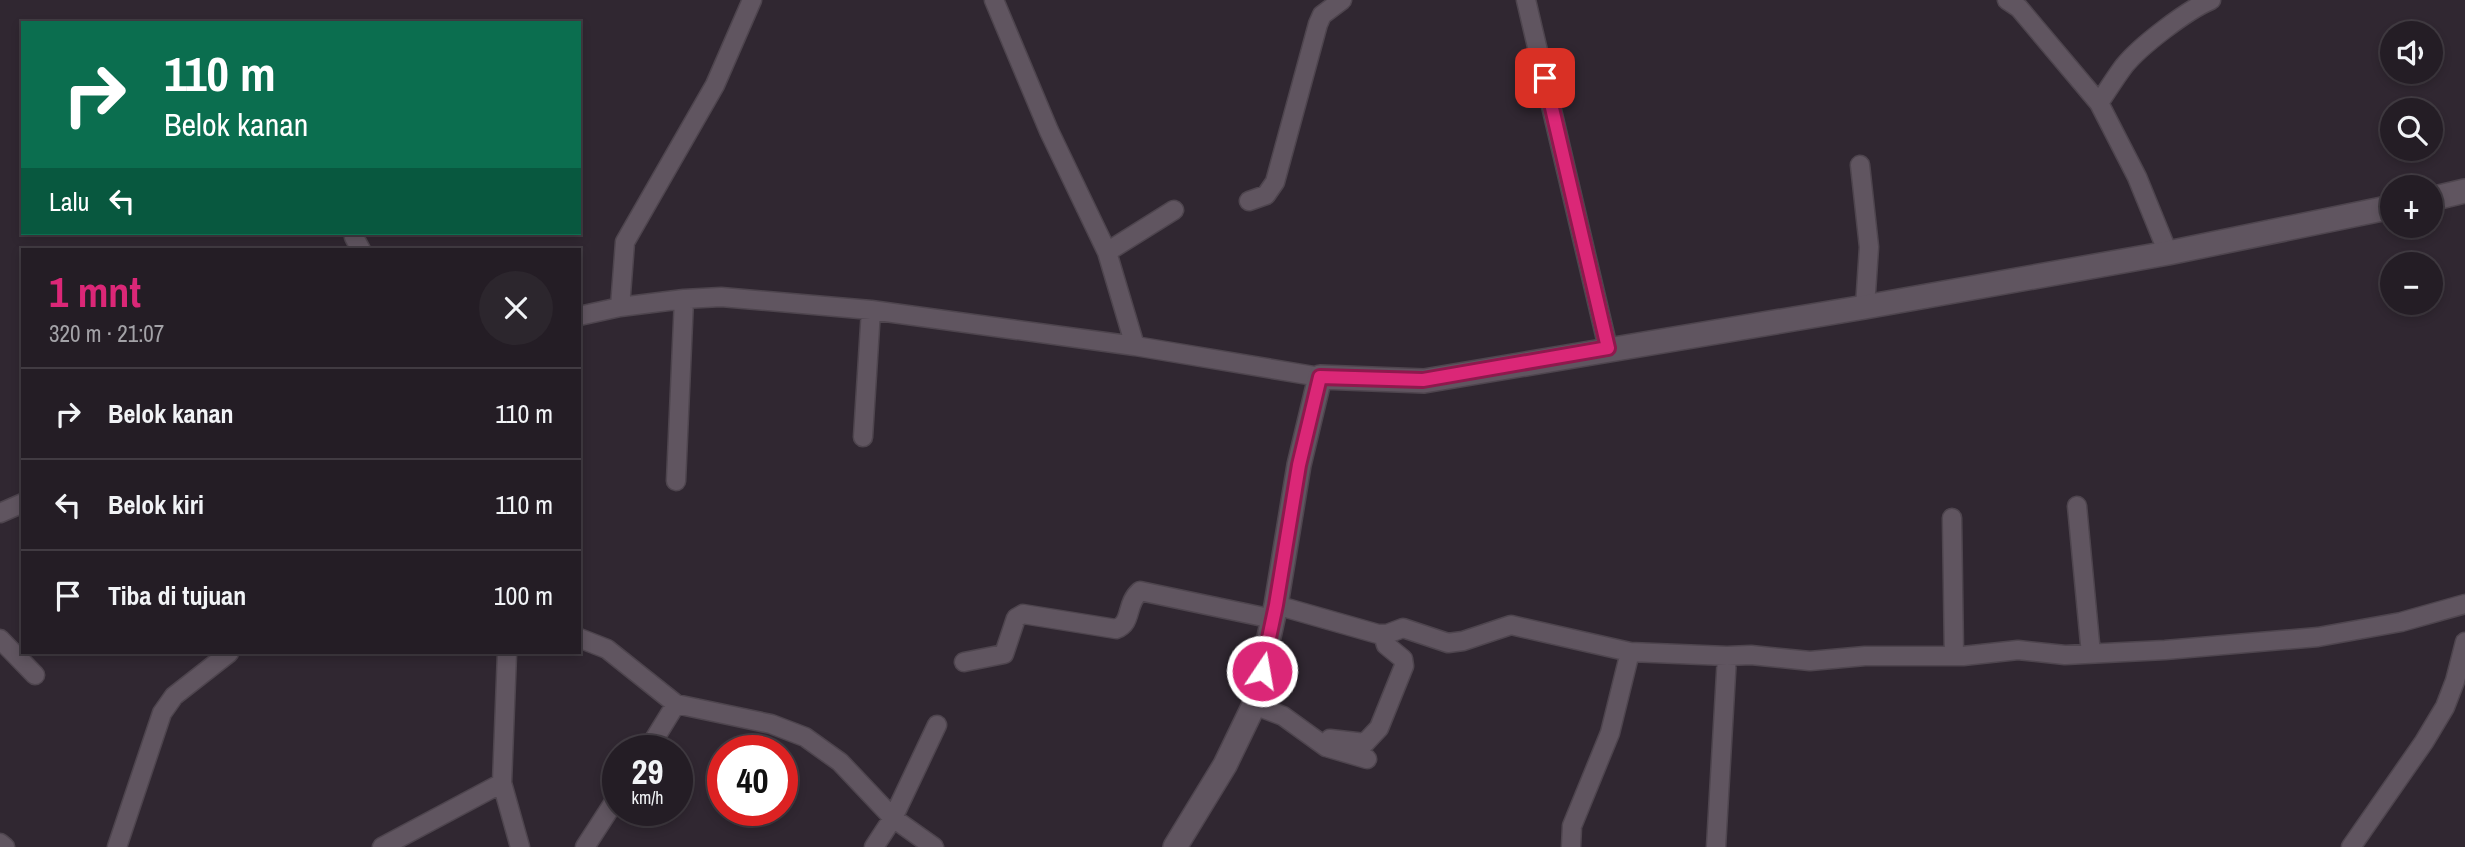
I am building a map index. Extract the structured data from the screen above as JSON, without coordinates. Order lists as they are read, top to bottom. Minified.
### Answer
{"page":{"map_buttons":["+","−"],"turn":["110 m","Belok kanan"],"then":"Lalu","heading":["1 mnt","320 m · 21:07"],"list":[{"name":"Belok kanan","value":"110 m"},{"name":"Belok kiri","value":"110 m"},{"name":"Tiba di tujuan","value":"100 m"}],"speed":"29 km/h","limit":"40"}}
